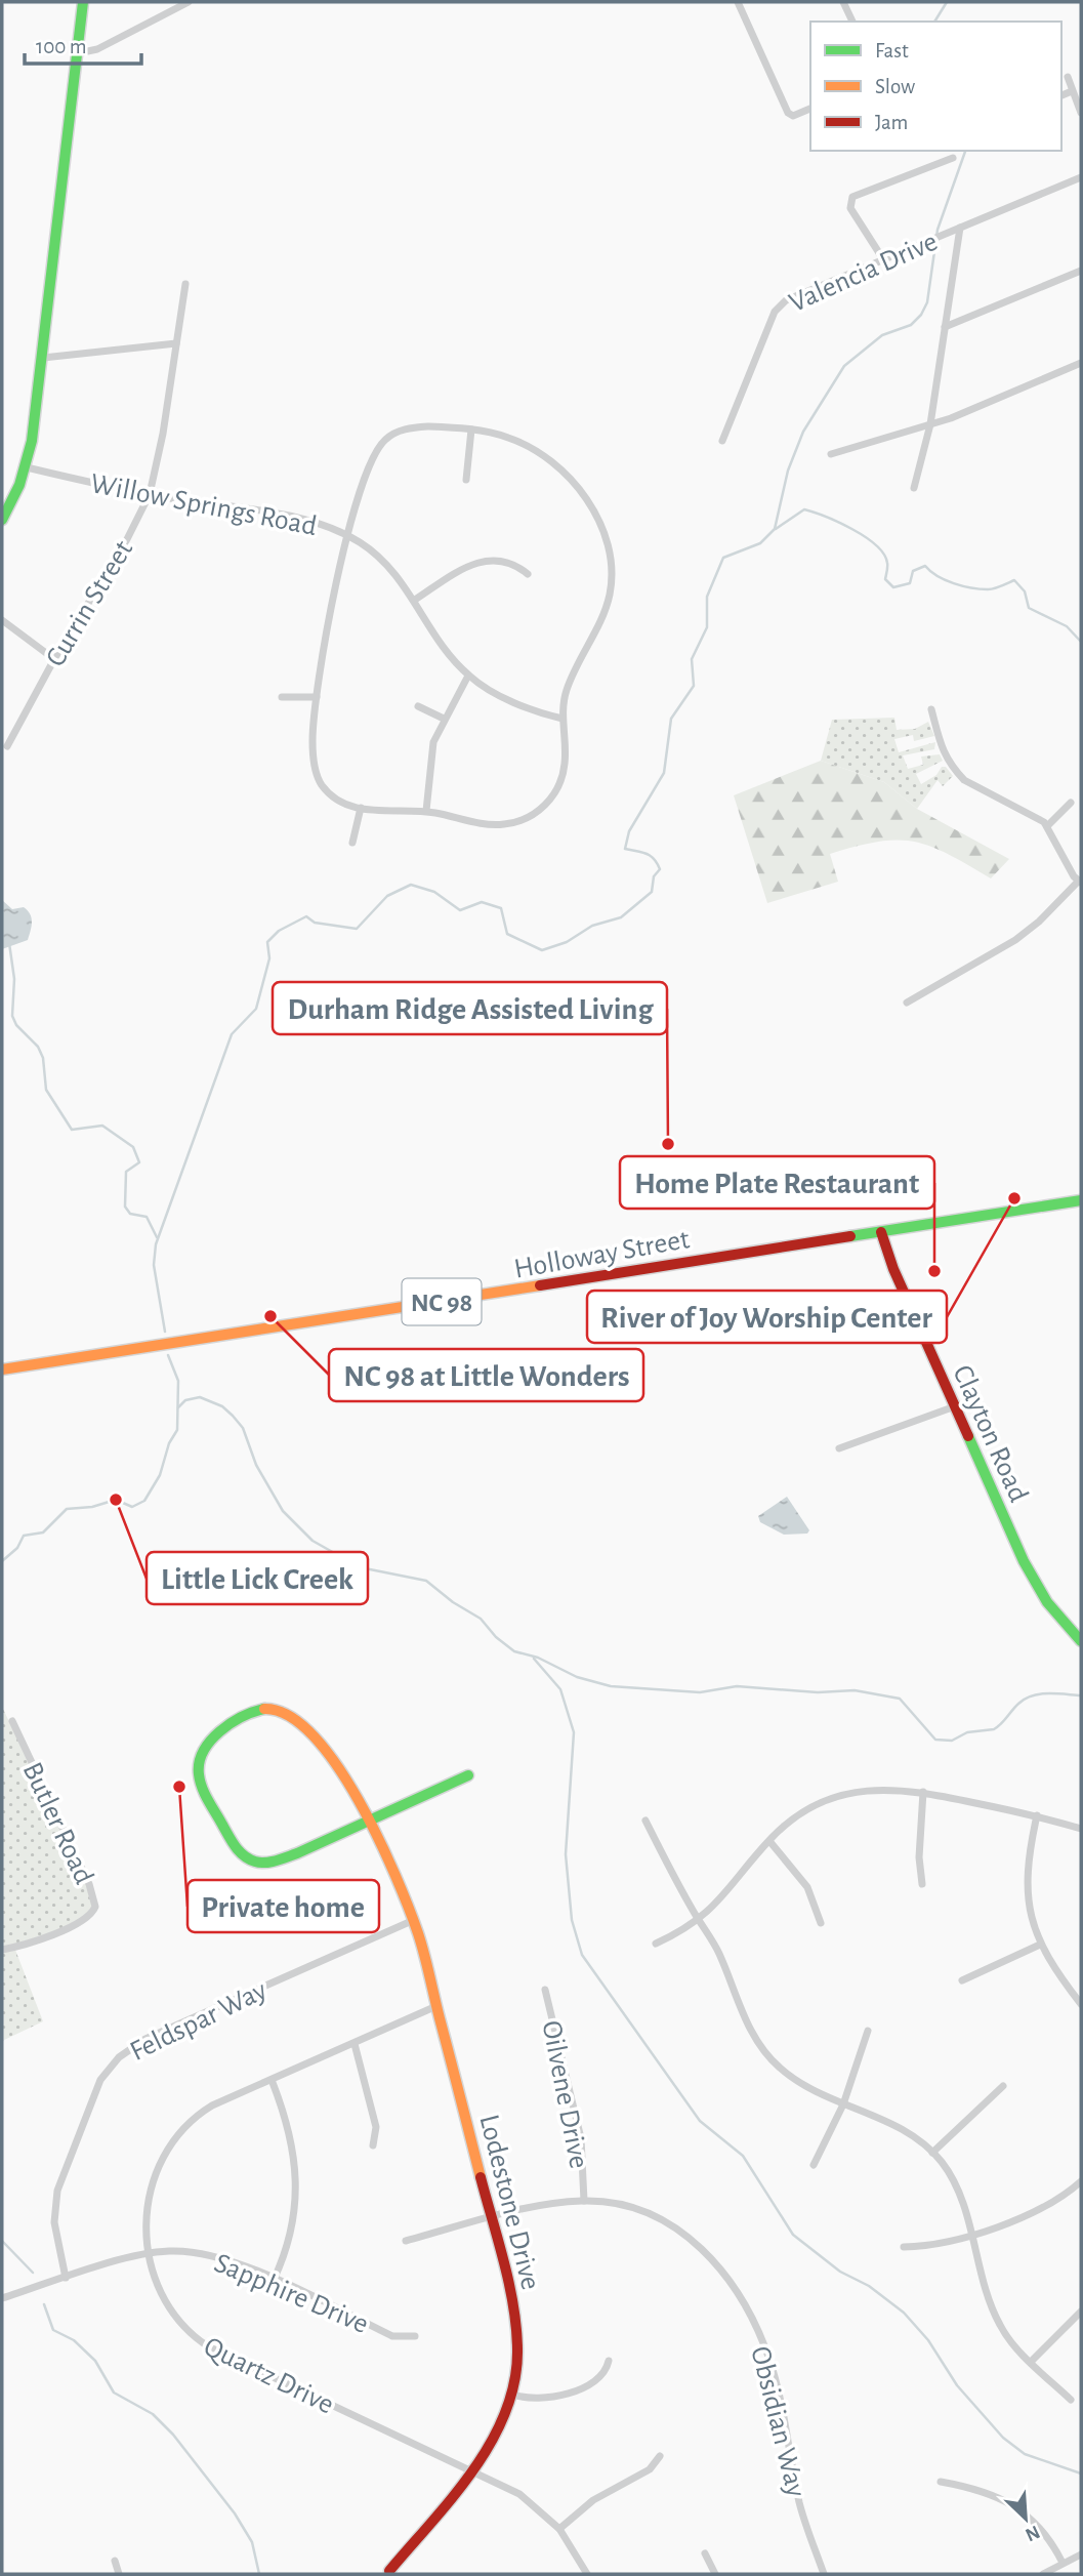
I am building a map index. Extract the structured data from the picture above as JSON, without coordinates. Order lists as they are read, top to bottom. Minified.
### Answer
{"streets":{"main road":["Holloway Street","NC 98","Clayton Road","Lodestone Drive"],"street":["Valencia Drive","Willow Springs Road","Currin Street","Butler Road","Feldspar Way","Oilvene Drive","Sapphire Drive","Quartz Drive","Obsidian Way"]},"crossings":[["Willow Springs Road","Currin Street"],["Holloway Street","Clayton Road"],["Feldspar Way","Lodestone Drive"],["Feldspar Way","Sapphire Drive"],["Oilvene Drive","Obsidian Way"],["Lodestone Drive","Quartz Drive"],["Lodestone Drive","Obsidian Way"],["Sapphire Drive","Quartz Drive"]],"places":["Durham Ridge Assisted Living","River of Joy Worship Center","Home Plate Restaurant","NC 98 at Little Wonders","Little Lick Creek","Private home"],"legend":["Fast","Slow","Jam"],"scale_bar":"100 m","north":"bottom right"}
